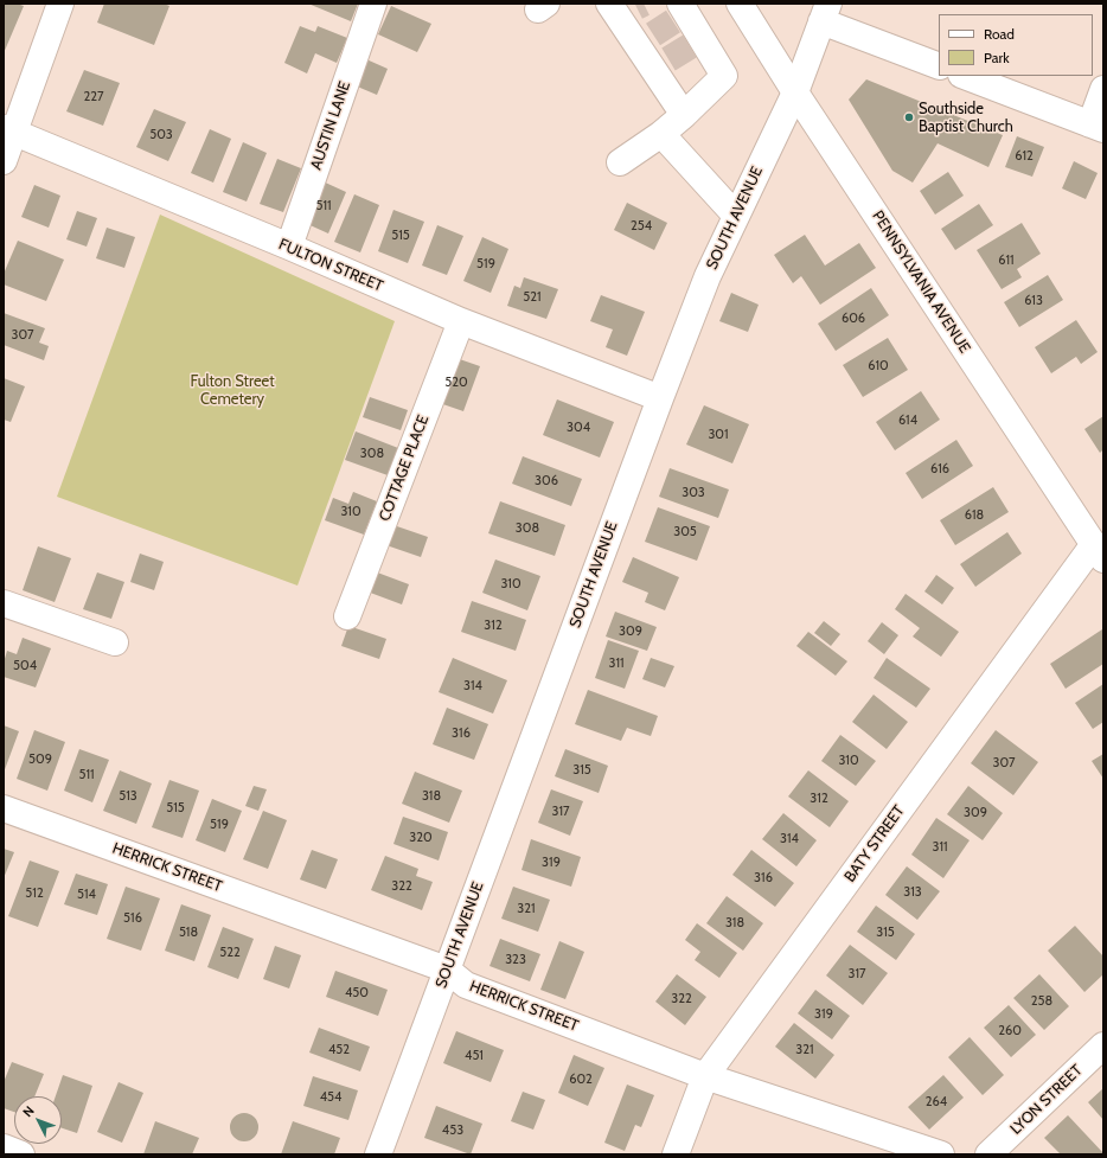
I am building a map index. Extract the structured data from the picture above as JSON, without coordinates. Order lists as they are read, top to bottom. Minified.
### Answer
{"streets":{"street":["AUSTIN LANE","SOUTH AVENUE","FULTON STREET","PENNSYLVANIA AVENUE","COTTAGE PLACE","BATY STREET","HERRICK STREET","LYON STREET"]},"crossings":[["AUSTIN LANE","FULTON STREET"],["SOUTH AVENUE","FULTON STREET"],["SOUTH AVENUE","PENNSYLVANIA AVENUE"],["SOUTH AVENUE","HERRICK STREET"],["FULTON STREET","COTTAGE PLACE"],["PENNSYLVANIA AVENUE","BATY STREET"],["BATY STREET","HERRICK STREET"]],"parks":["Fulton Street Cemetery"],"places":["Southside Baptist Church"],"house_numbers":["227","503","612","511","254","515","611","519","521","613","606","307","610","520","614","304","301","308","616","306","303","310","618","308","305","310","312","309","311","504","314","316","509","310","307","315","511","513","318","312","515","317","309","519","320","314","311","319","316","322","313","512","514","321","516","318","518","315","522","323","317","450","322","258","319","260","452","321","451","602","454","264","453"],"legend":["Road","Park"],"north":"top left"}
